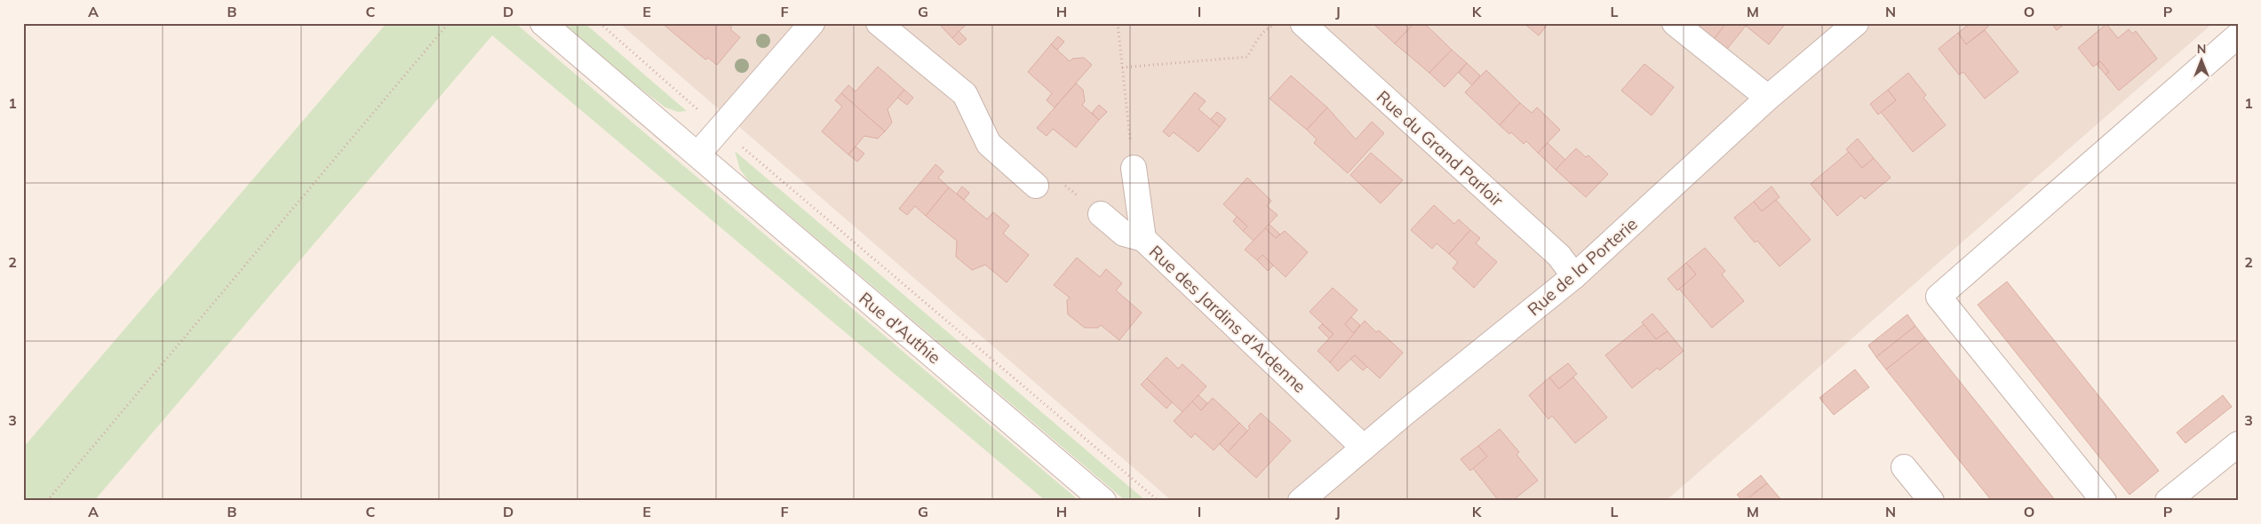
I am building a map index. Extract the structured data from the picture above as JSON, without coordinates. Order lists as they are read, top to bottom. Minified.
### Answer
{"streets":{"street":["Rue du Grand Parloir","Rue de la Porterie","Rue des Jardins d'Ardenne","Rue d'Authie"]},"crossings":[["Rue du Grand Parloir","Rue de la Porterie"],["Rue de la Porterie","Rue des Jardins d'Ardenne"]],"north":"top","grid":{"columns":["A","B","C","D","E","F","G","H","I","J","K","L","M","N","O","P"],"rows":["1","2","3"]}}
